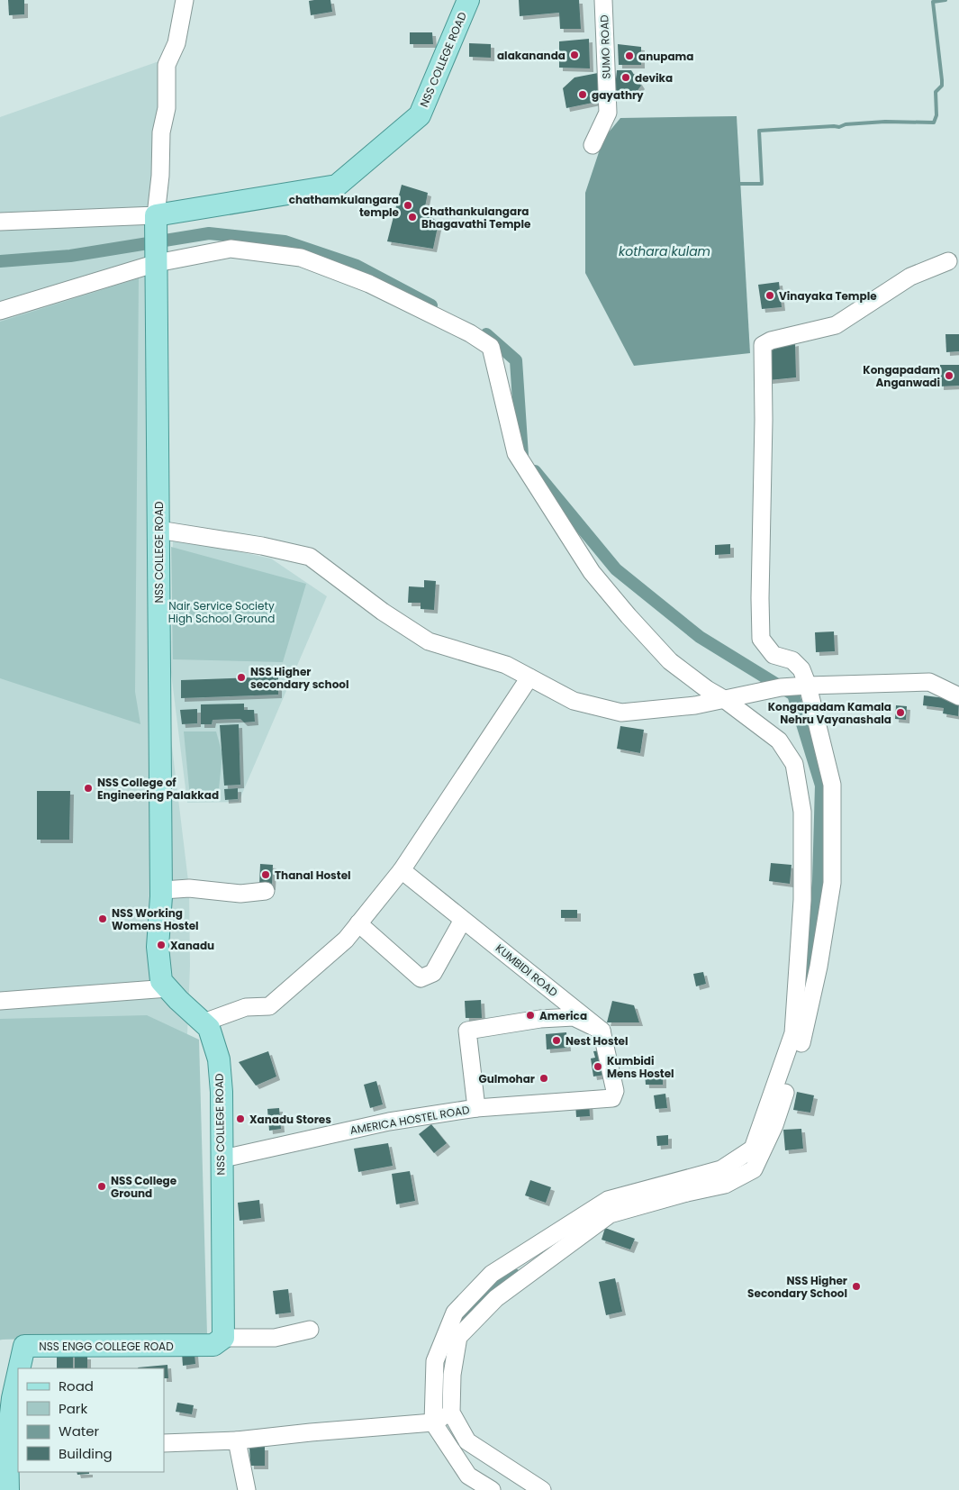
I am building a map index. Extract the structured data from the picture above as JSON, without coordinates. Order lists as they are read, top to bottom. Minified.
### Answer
{"streets":{"main road":["NSS COLLEGE ROAD","NSS ENGG COLLEGE ROAD"],"street":["SUMO ROAD","KUMBIDI ROAD","AMERICA HOSTEL ROAD"]},"crossings":[["NSS COLLEGE ROAD","AMERICA HOSTEL ROAD"],["NSS COLLEGE ROAD","NSS ENGG COLLEGE ROAD"],["KUMBIDI ROAD","AMERICA HOSTEL ROAD"]],"water":["kothara kulam"],"parks":["Nair Service Society High School Ground"],"places":["alakananda","anupama","devika","gayathry","chathamkulangara temple","Chathankulangara Bhagavathi Temple","Vinayaka Temple","Kongapadam Anganwadi","NSS Higher secondary school","Kongapadam Kamala Nehru Vayanashala","NSS College of Engineering Palakkad","Thanal Hostel","NSS Working Womens Hostel","Xanadu","America","Nest Hostel","Kumbidi Mens Hostel","Gulmohar","Xanadu Stores","NSS College Ground","NSS Higher Secondary School"],"legend":["Road","Park","Water","Building"]}
